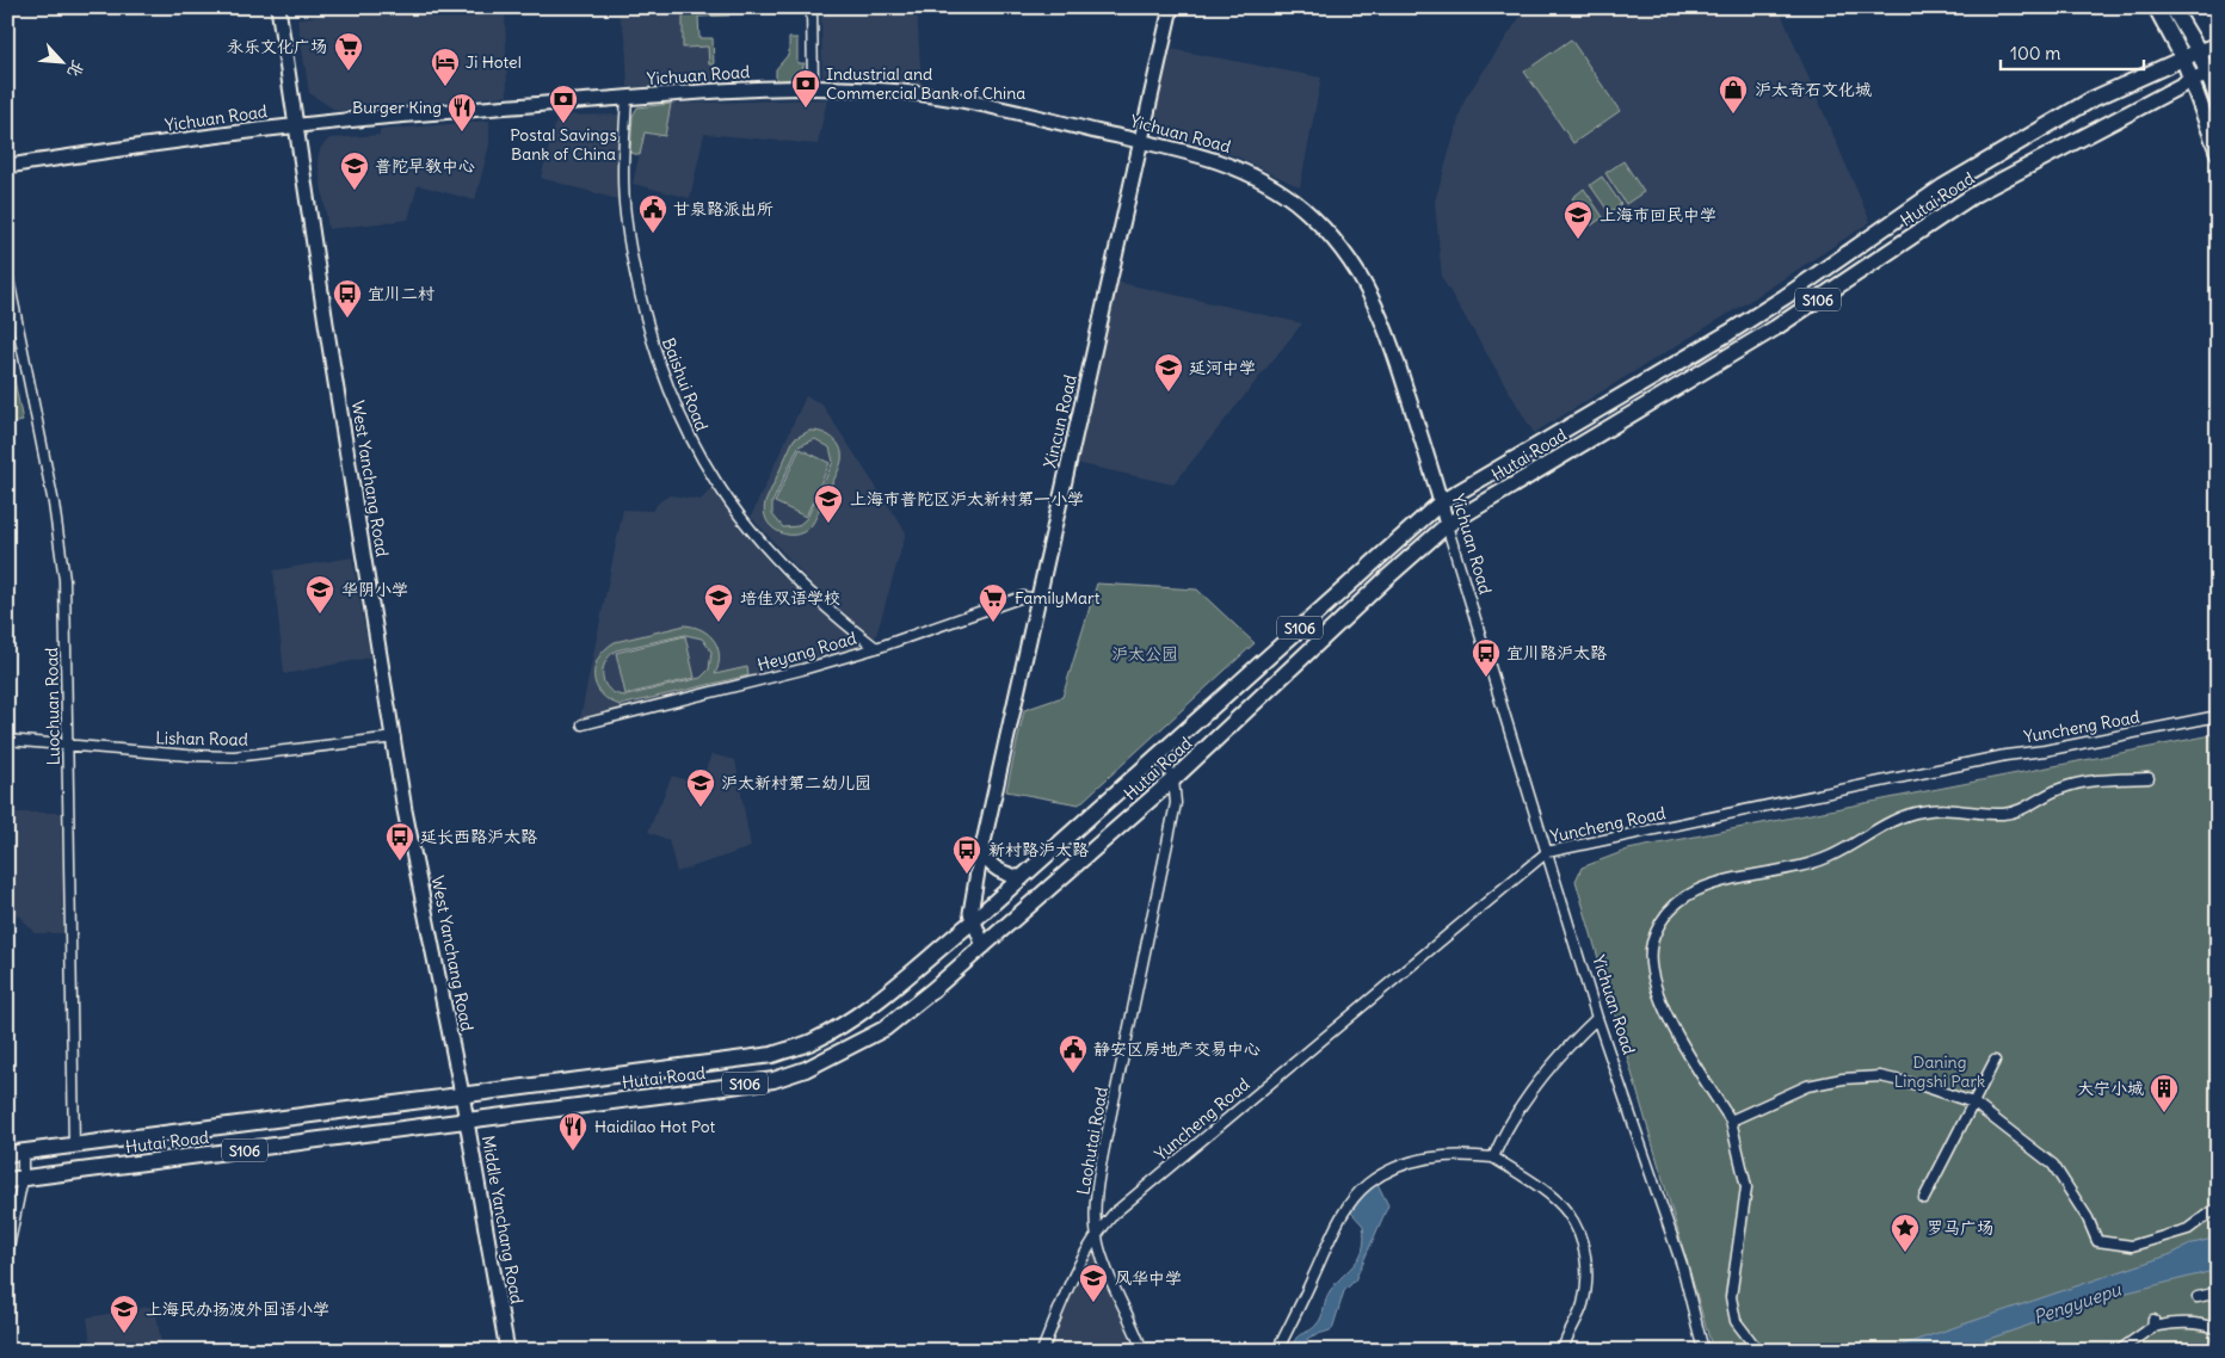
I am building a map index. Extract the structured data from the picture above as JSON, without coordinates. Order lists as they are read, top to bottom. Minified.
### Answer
{"streets":{"main road":["Hutai Road","S106"],"street":["Yichuan Road","Baishui Road","Xincun Road","West Yanchang Road","Heyang Road","Luochuan Road","Yuncheng Road","Lishan Road","Laohutai Road","Middle Yanchang Road"]},"crossings":[["Yichuan Road","Hutai Road"],["Yichuan Road","Baishui Road"],["Yichuan Road","Xincun Road"],["Yichuan Road","West Yanchang Road"],["Yichuan Road","Yuncheng Road"],["Hutai Road","Xincun Road"],["Hutai Road","West Yanchang Road"],["Hutai Road","Luochuan Road"],["Hutai Road","Laohutai Road"],["Hutai Road","Middle Yanchang Road"],["Baishui Road","Heyang Road"],["Xincun Road","Heyang Road"],["West Yanchang Road","Lishan Road"],["West Yanchang Road","Middle Yanchang Road"],["Luochuan Road","Lishan Road"],["Yuncheng Road","Laohutai Road"]],"water":["Pengyuepu"],"parks":["沪太公园","Daning Lingshi Park"],"places":{"supermarket":["永乐文化广场","FamilyMart"],"hotel":["Ji Hotel"],"bank":["Industrial and Commercial Bank of China","Postal Savings Bank of China"],"shop":["沪太奇石文化城"],"restaurant":["Burger King","Haidilao Hot Pot"],"school or university":["普陀早教中心","上海市回民中学","延河中学","上海市普陀区沪太新村第一小学","华阴小学","培佳双语学校","沪太新村第二幼儿园","风华中学","上海民办扬波外国语小学"],"public building":["甘泉路派出所","静安区房地产交易中心"],"bus stop":["宜川二村","宜川路沪太路","延长西路沪太路","新村路沪太路"],"building":["大宁小城"],"place":["罗马广场"]},"scale_bar":"100 m","north":"bottom right"}
